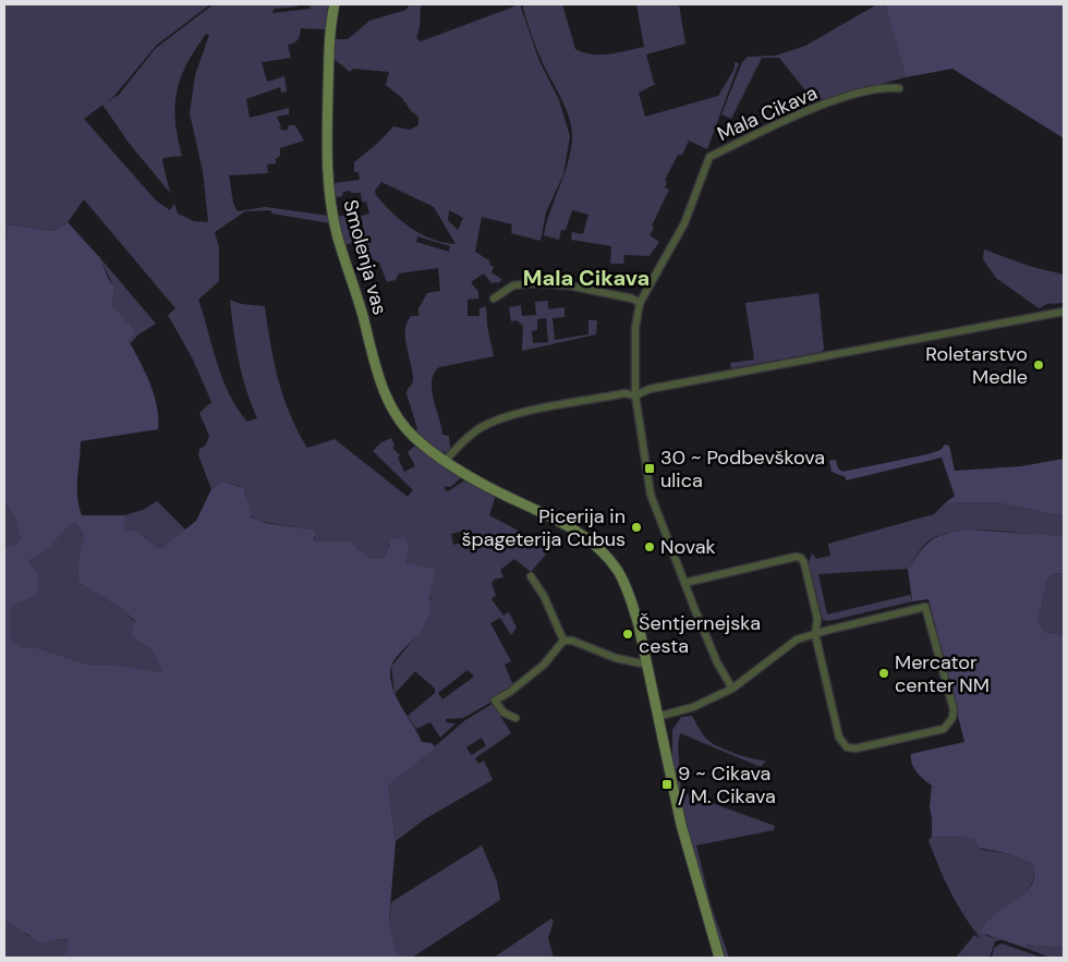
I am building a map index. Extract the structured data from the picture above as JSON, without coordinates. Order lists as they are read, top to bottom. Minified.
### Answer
{"streets":{"main road":["Smolenja vas"],"street":["Mala Cikava"]},"districts":["Mala Cikava"],"places":{"other":["Roletarstvo Medle","Picerija in špageterija Cubus","Novak","Šentjernejska cesta","Mercator center NM"],"transit":["30 ~ Podbevškova ulica","9 ~ Cikava / M. Cikava"]}}
